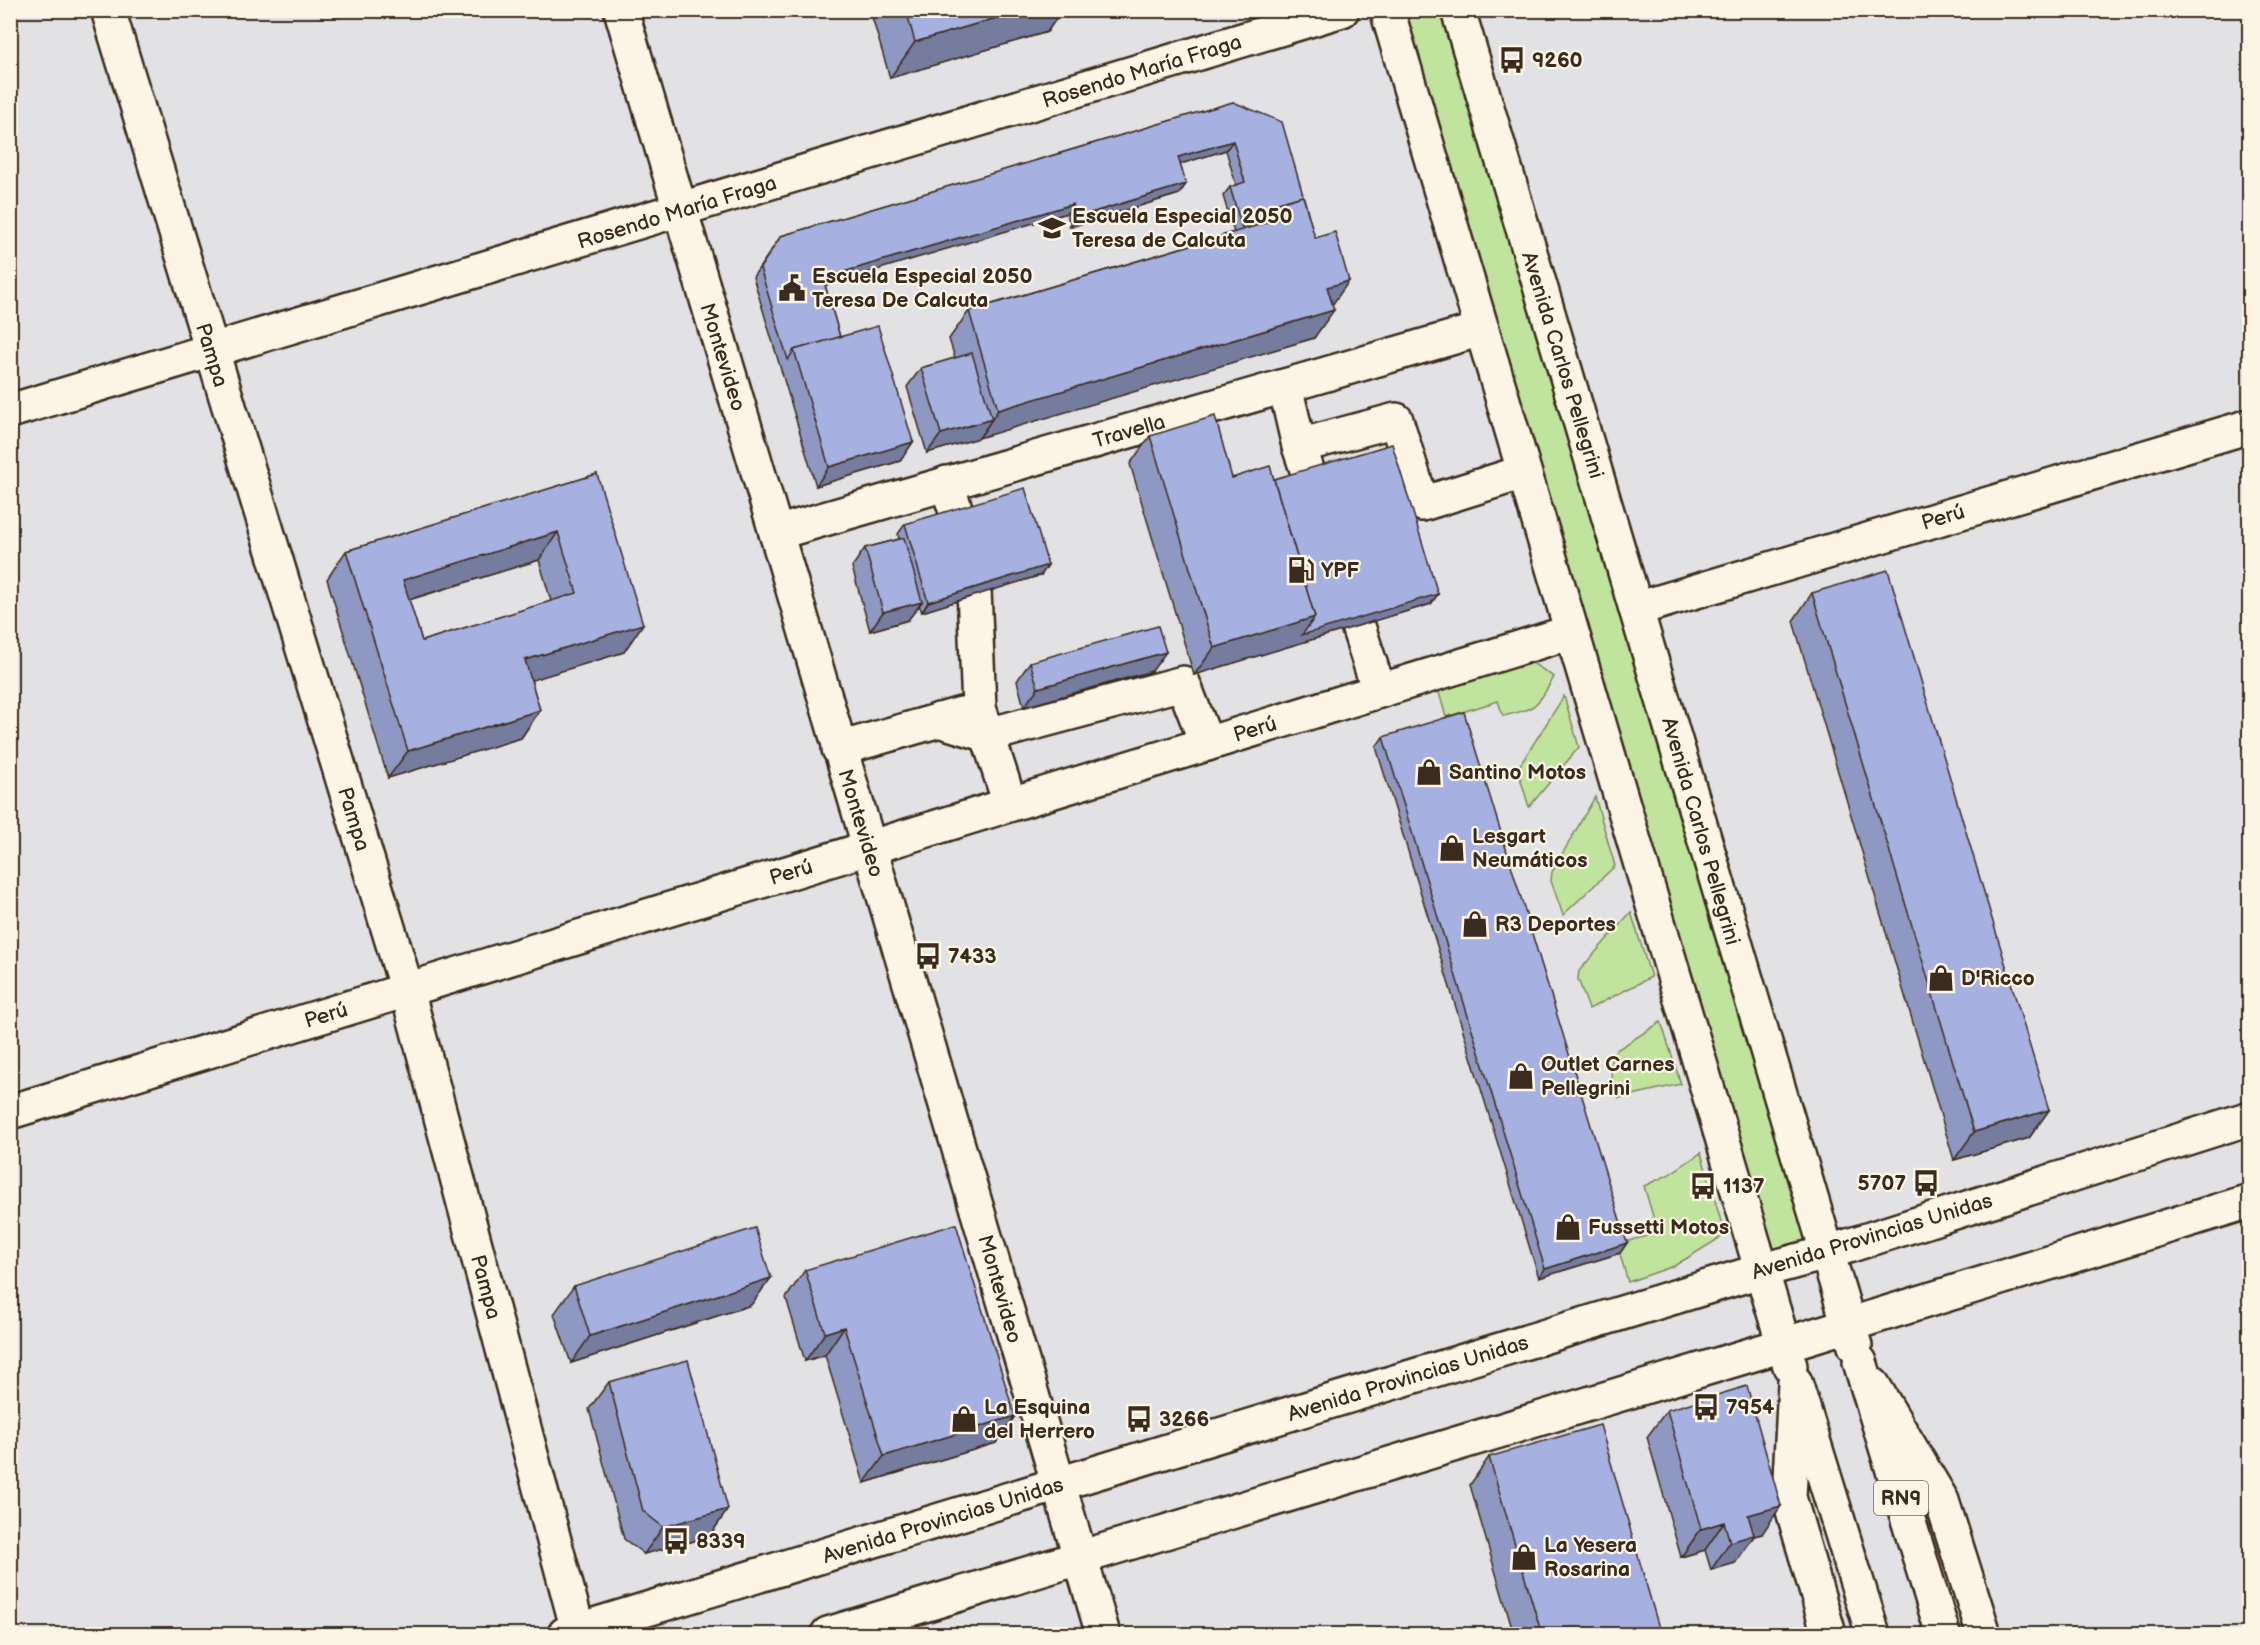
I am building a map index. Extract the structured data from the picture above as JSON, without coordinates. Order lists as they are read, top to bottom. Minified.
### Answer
{"streets":{"main road":["Rosendo María Fraga","Pampa","Montevideo","Avenida Carlos Pellegrini","Travella","Perú","Avenida Provincias Unidas","RN9"]},"crossings":[["Rosendo María Fraga","Pampa"],["Rosendo María Fraga","Montevideo"],["Pampa","Perú"],["Pampa","Avenida Provincias Unidas"],["Montevideo","Travella"],["Montevideo","Perú"],["Montevideo","Avenida Provincias Unidas"],["Avenida Carlos Pellegrini","Perú"],["Avenida Carlos Pellegrini","Avenida Provincias Unidas"],["Avenida Carlos Pellegrini","RN9"]],"places":{"bus stop":["9260","7433","5707","1137","7954","3266","8339"],"school or university":["Escuela Especial 2050 Teresa de Calcuta"],"public building":["Escuela Especial 2050 Teresa De Calcuta"],"fuel station":["YPF"],"shop":["Santino Motos","Lesgart Neumáticos","R3 Deportes","D'Ricco","Outlet Carnes Pellegrini","Fussetti Motos","La Esquina del Herrero","La Yesera Rosarina"]}}
